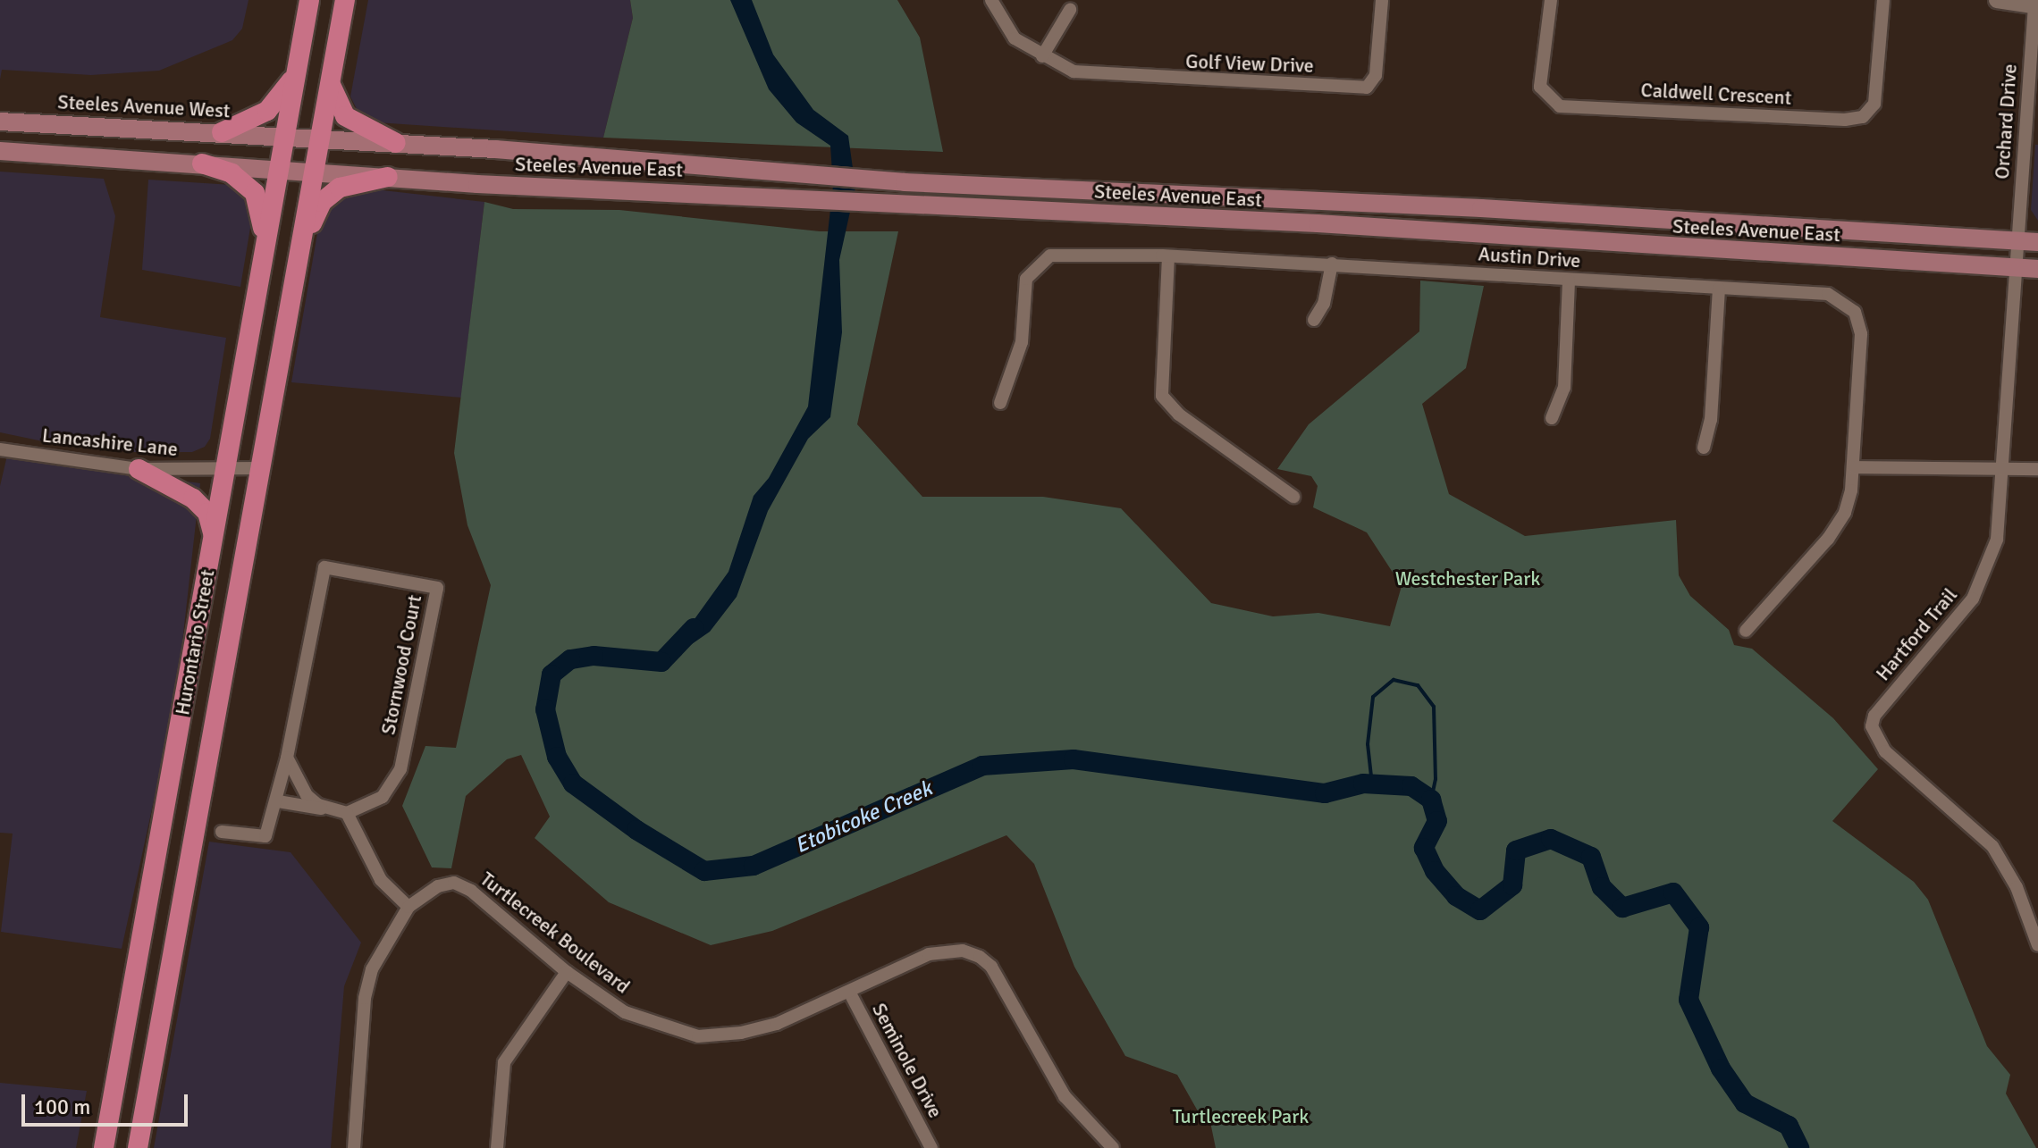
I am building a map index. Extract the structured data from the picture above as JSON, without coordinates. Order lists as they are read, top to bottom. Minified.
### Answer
{"streets":{"main road":["Steeles Avenue West","Steeles Avenue East","Hurontario Street"],"street":["Golf View Drive","Caldwell Crescent","Orchard Drive","Austin Drive","Lancashire Lane","Hartford Trail","Stornwood Court","Turtlecreek Boulevard","Seminole Drive"]},"crossings":[["Steeles Avenue West","Steeles Avenue East"],["Steeles Avenue West","Hurontario Street"],["Orchard Drive","Steeles Avenue East"],["Orchard Drive","Hartford Trail"],["Steeles Avenue East","Hartford Trail"],["Steeles Avenue East","Hurontario Street"],["Lancashire Lane","Hurontario Street"],["Turtlecreek Boulevard","Seminole Drive"]],"water":["Etobicoke Creek"],"parks":["Westchester Park","Turtlecreek Park"],"scale_bar":"100 m"}
